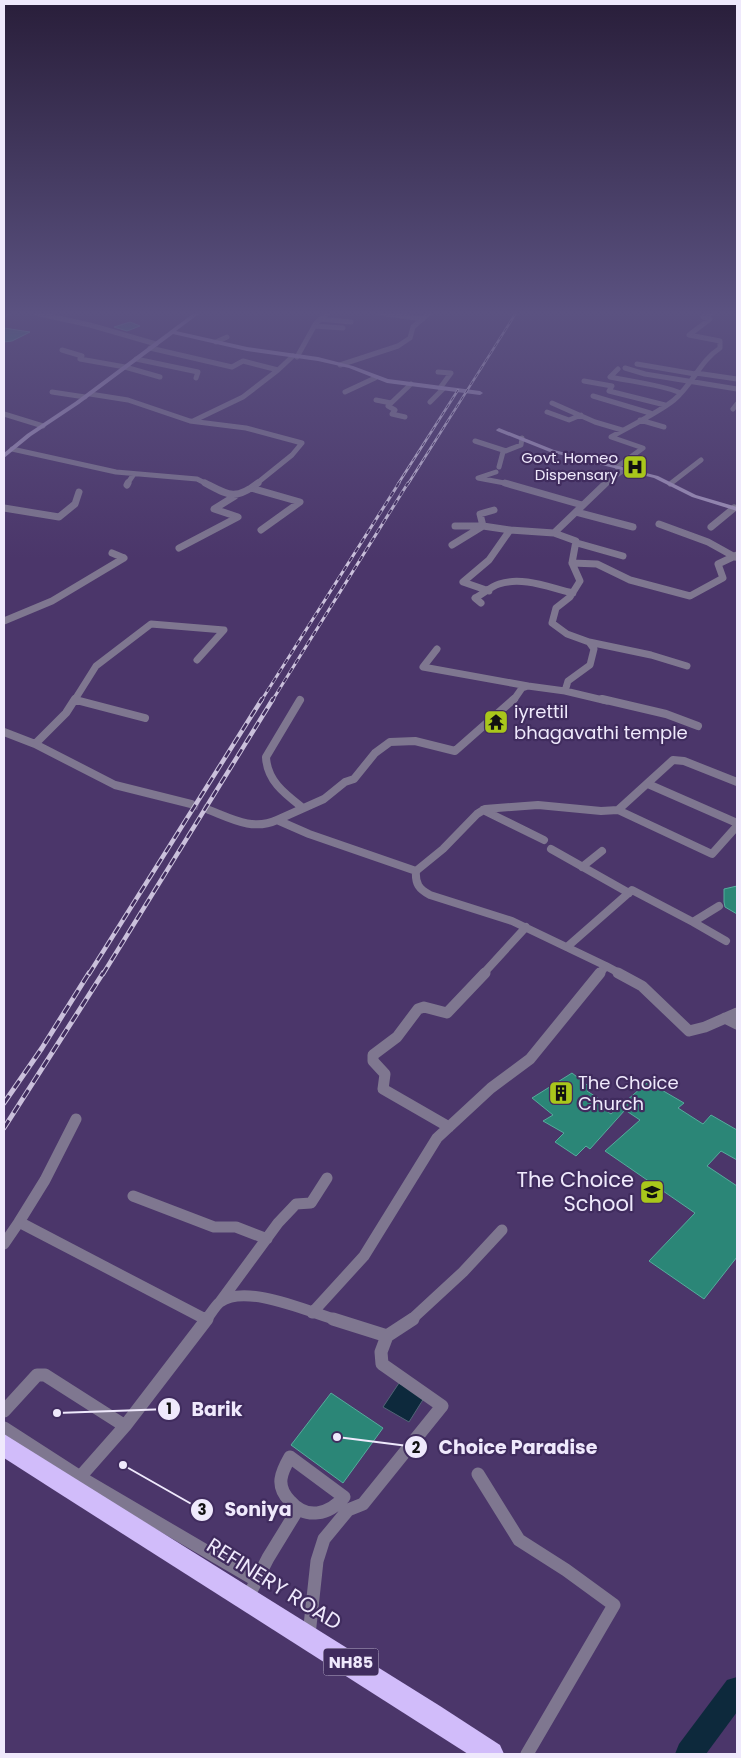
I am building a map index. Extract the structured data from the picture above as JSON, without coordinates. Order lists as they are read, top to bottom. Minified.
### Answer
{"streets":{"highway":["REFINERY ROAD","NH85"]},"places":{"hospital":["Govt. Homeo Dispensary"],"temple":["iyrettil bhagavathi temple"],"building":["The Choice Church"],"school or university":["The Choice School"],"other":["Barik","Choice Paradise","Soniya"]}}
